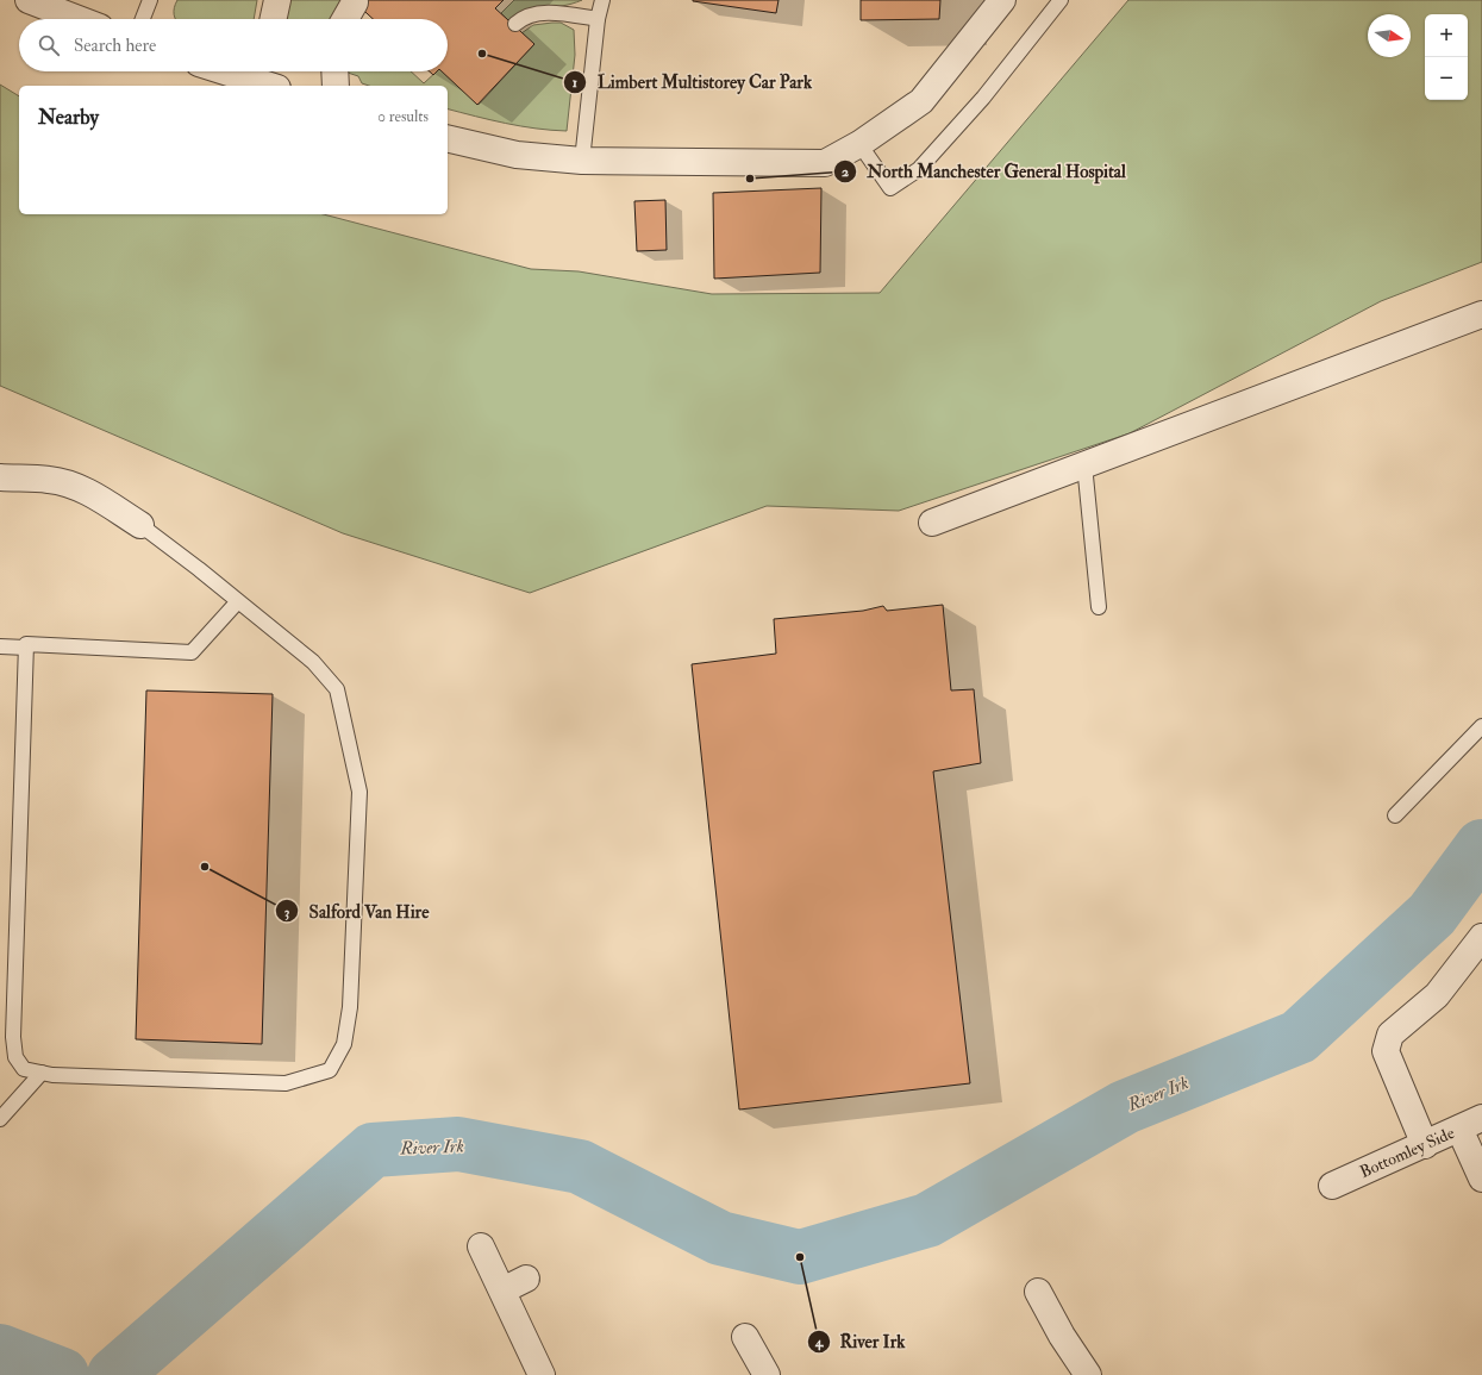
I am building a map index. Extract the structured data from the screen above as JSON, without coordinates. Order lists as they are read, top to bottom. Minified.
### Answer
{"streets":{"street":["Bottomley Side"]},"water":["River Irk"],"places":["Limbert Multistorey Car Park","North Manchester General Hospital","Salford Van Hire","River Irk"],"north":"right","page":{"map_buttons":["+","−"],"search":"Search here","heading":["Nearby","0 results"]}}
